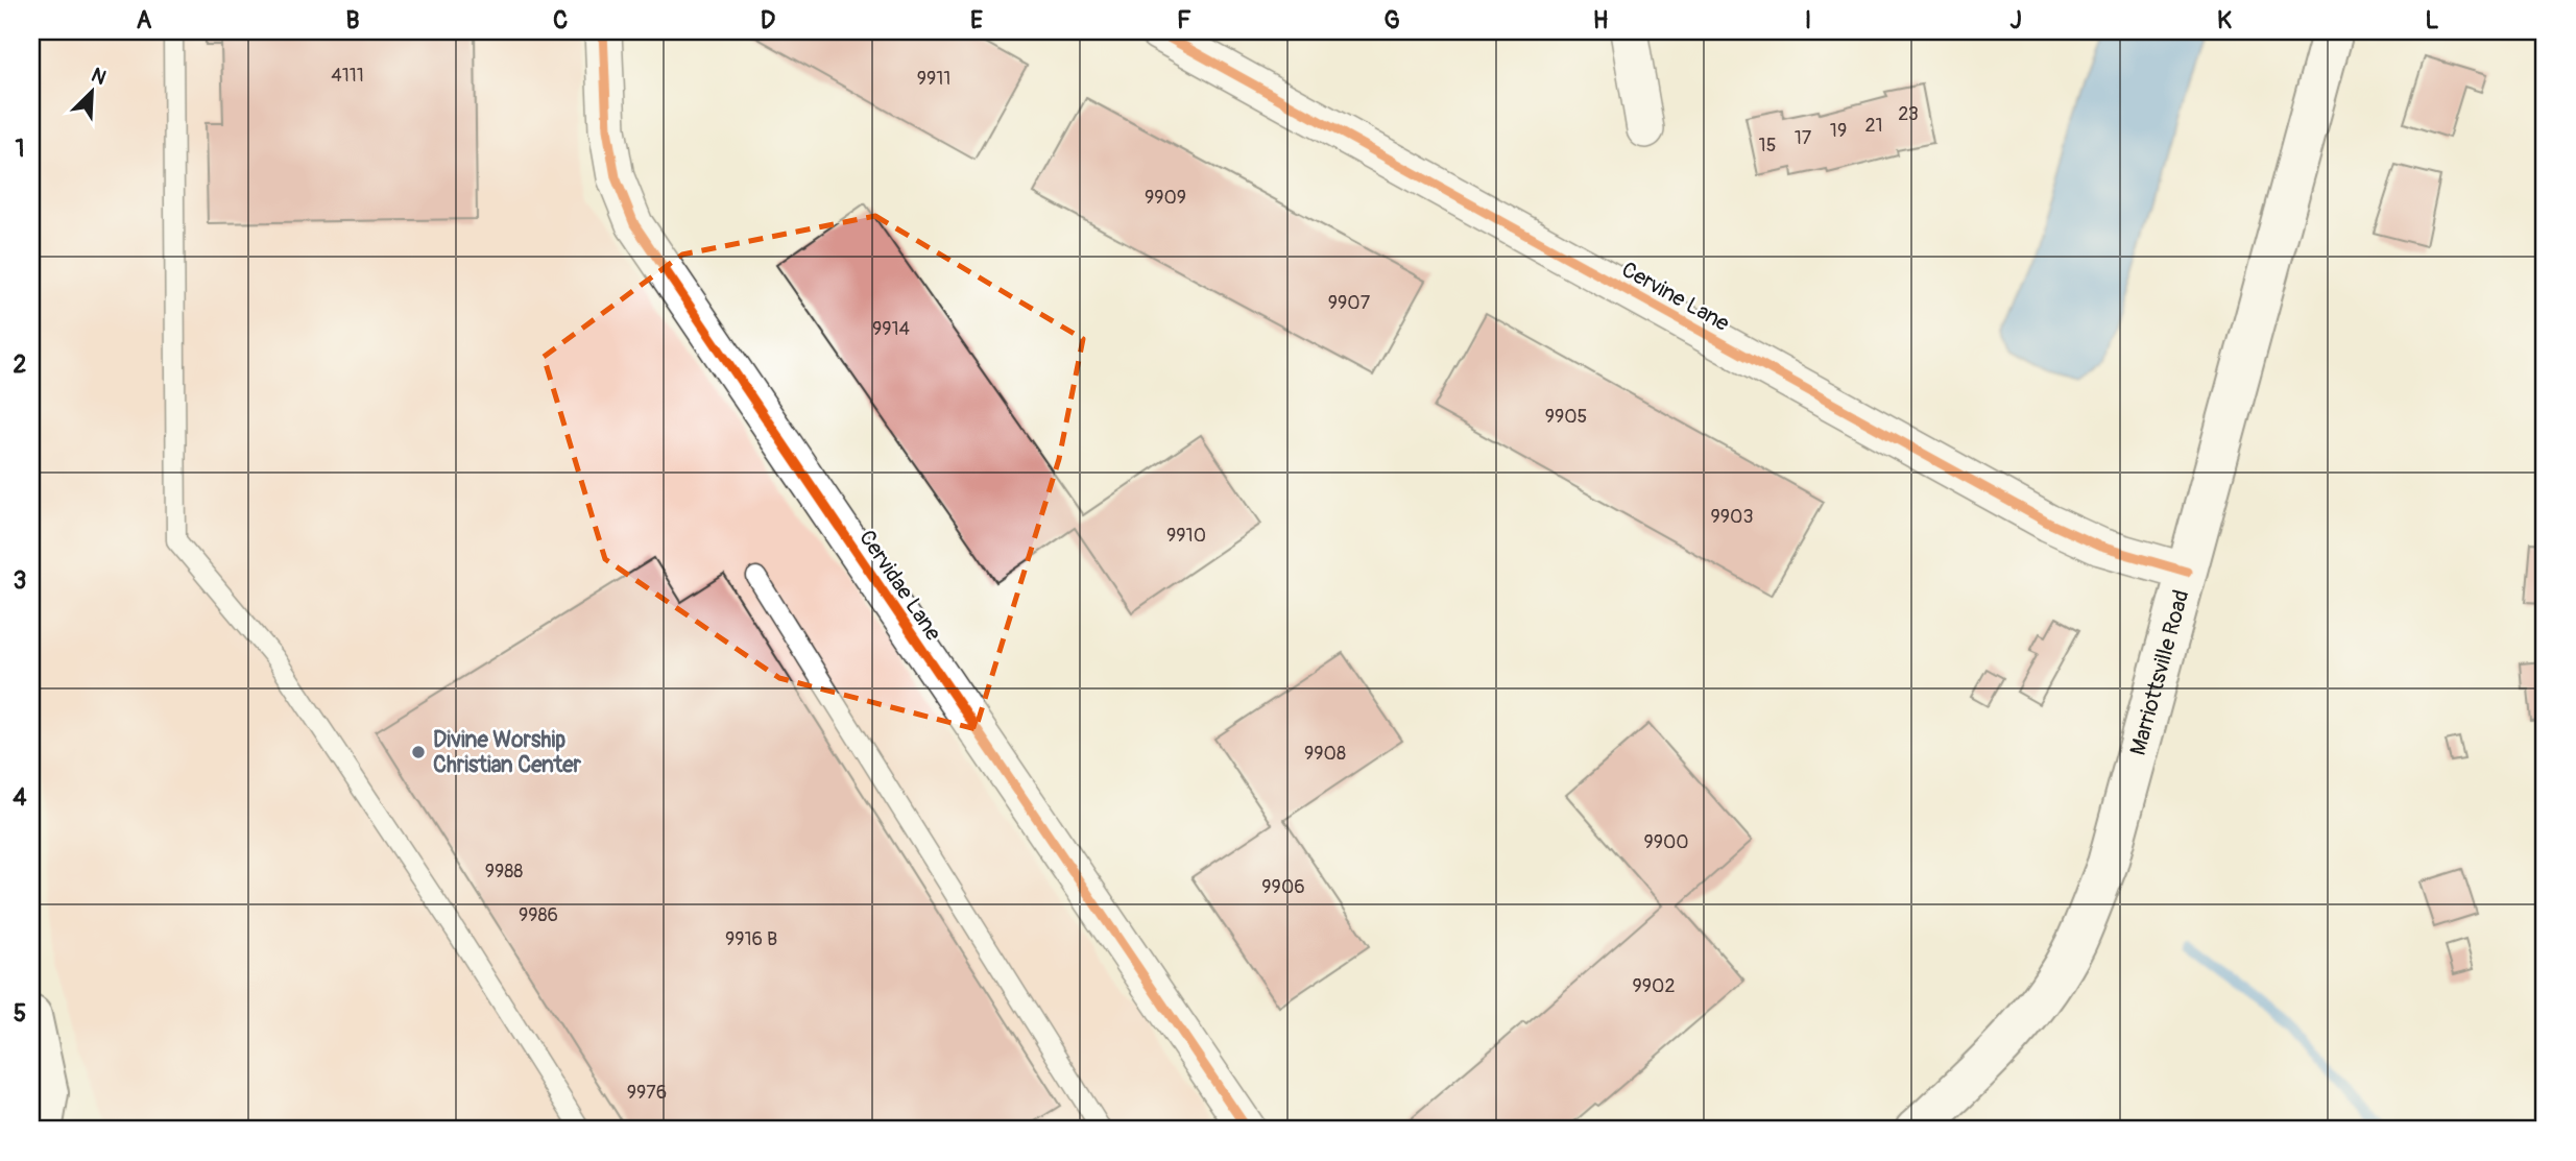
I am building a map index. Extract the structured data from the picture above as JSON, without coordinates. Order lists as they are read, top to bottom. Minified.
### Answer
{"streets":{"main road":["Marriottsville Road"],"street":["Cervine Lane","Cervidae Lane"]},"crossings":[["Cervine Lane","Marriottsville Road"]],"places":["Divine Worship Christian Center"],"house_numbers":["4111","9911","23","21","19","17","15","9909","9907","9914","9905","9903","9910","9908","9900","9988","9906","9986","9916 B","9902","9976"],"north":"top right","grid":{"columns":["A","B","C","D","E","F","G","H","I","J","K","L"],"rows":["1","2","3","4","5"]}}
